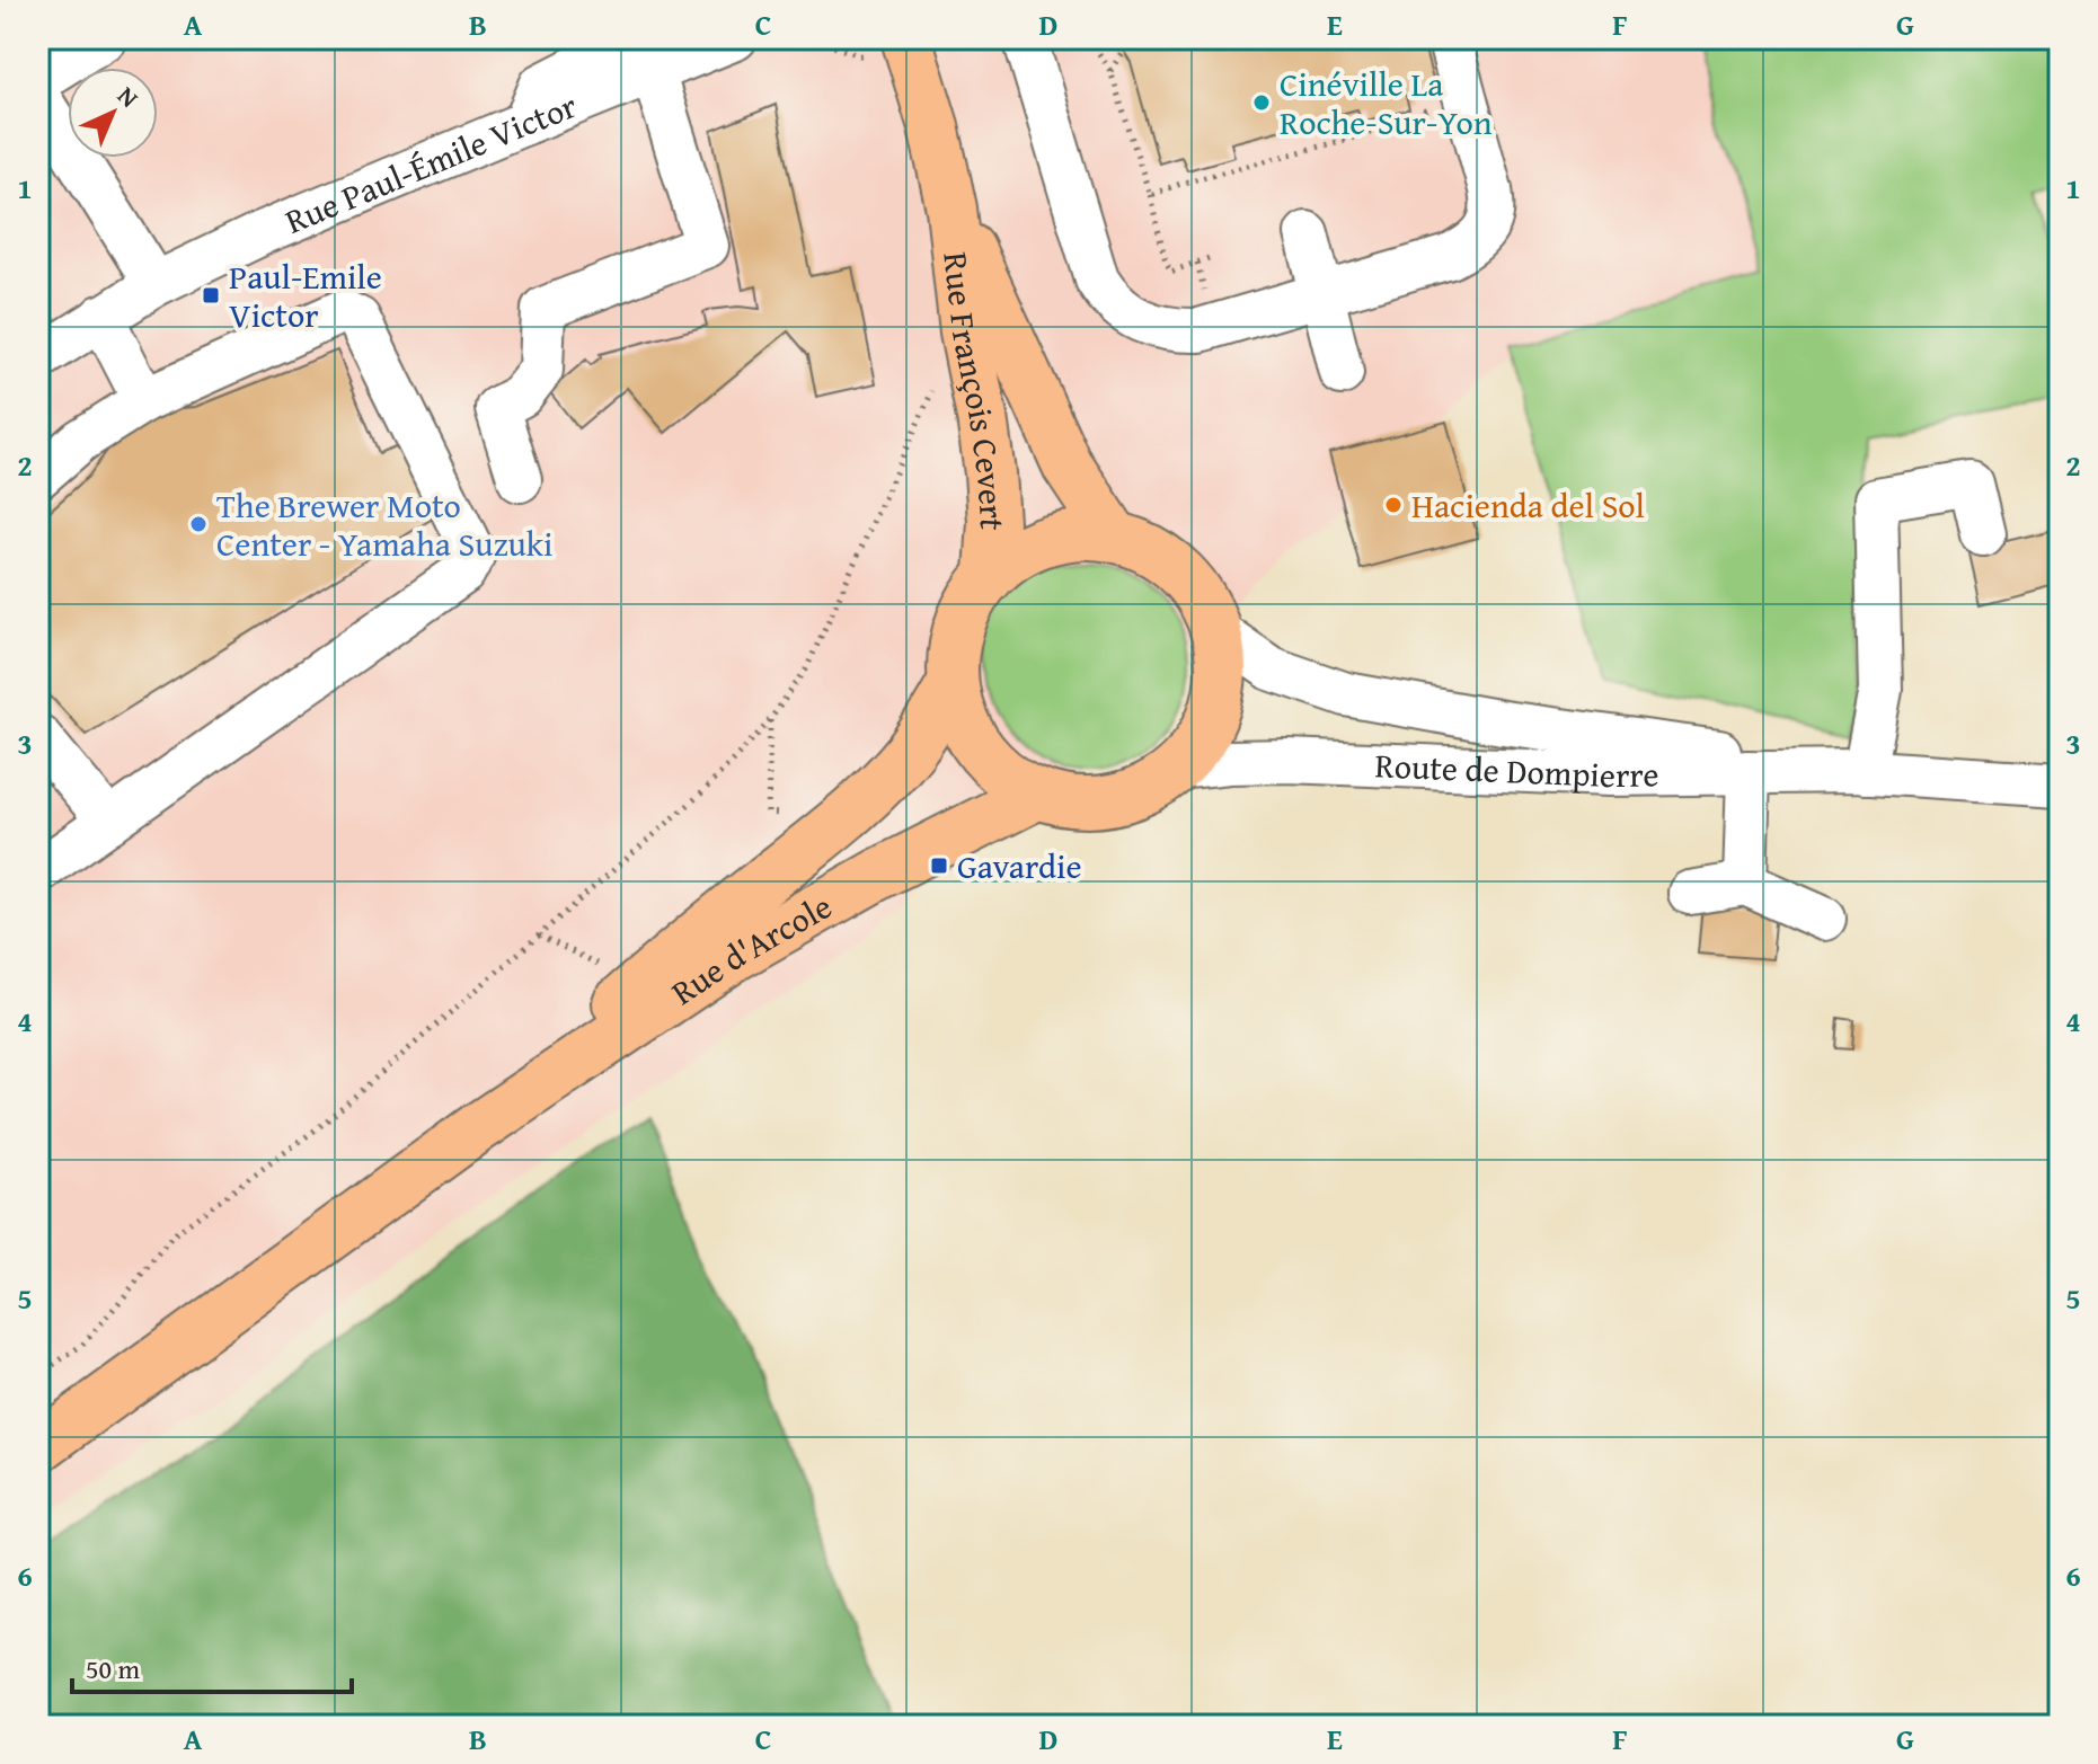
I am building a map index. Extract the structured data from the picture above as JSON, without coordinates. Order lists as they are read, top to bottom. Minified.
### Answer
{"streets":{"main road":["Rue François Cevert","Rue d'Arcole"],"street":["Rue Paul-Émile Victor","Route de Dompierre"]},"crossings":[["Rue François Cevert","Route de Dompierre"],["Rue François Cevert","Rue d'Arcole"],["Route de Dompierre","Rue d'Arcole"]],"places":{"other":["Cinéville La Roche-Sur-Yon","Hacienda del Sol","The Brewer Moto Center - Yamaha Suzuki"],"transit":["Paul-Emile Victor","Gavardie"]},"scale_bar":"50 m","north":"top right","grid":{"columns":["A","B","C","D","E","F","G"],"rows":["1","2","3","4","5","6"]}}
